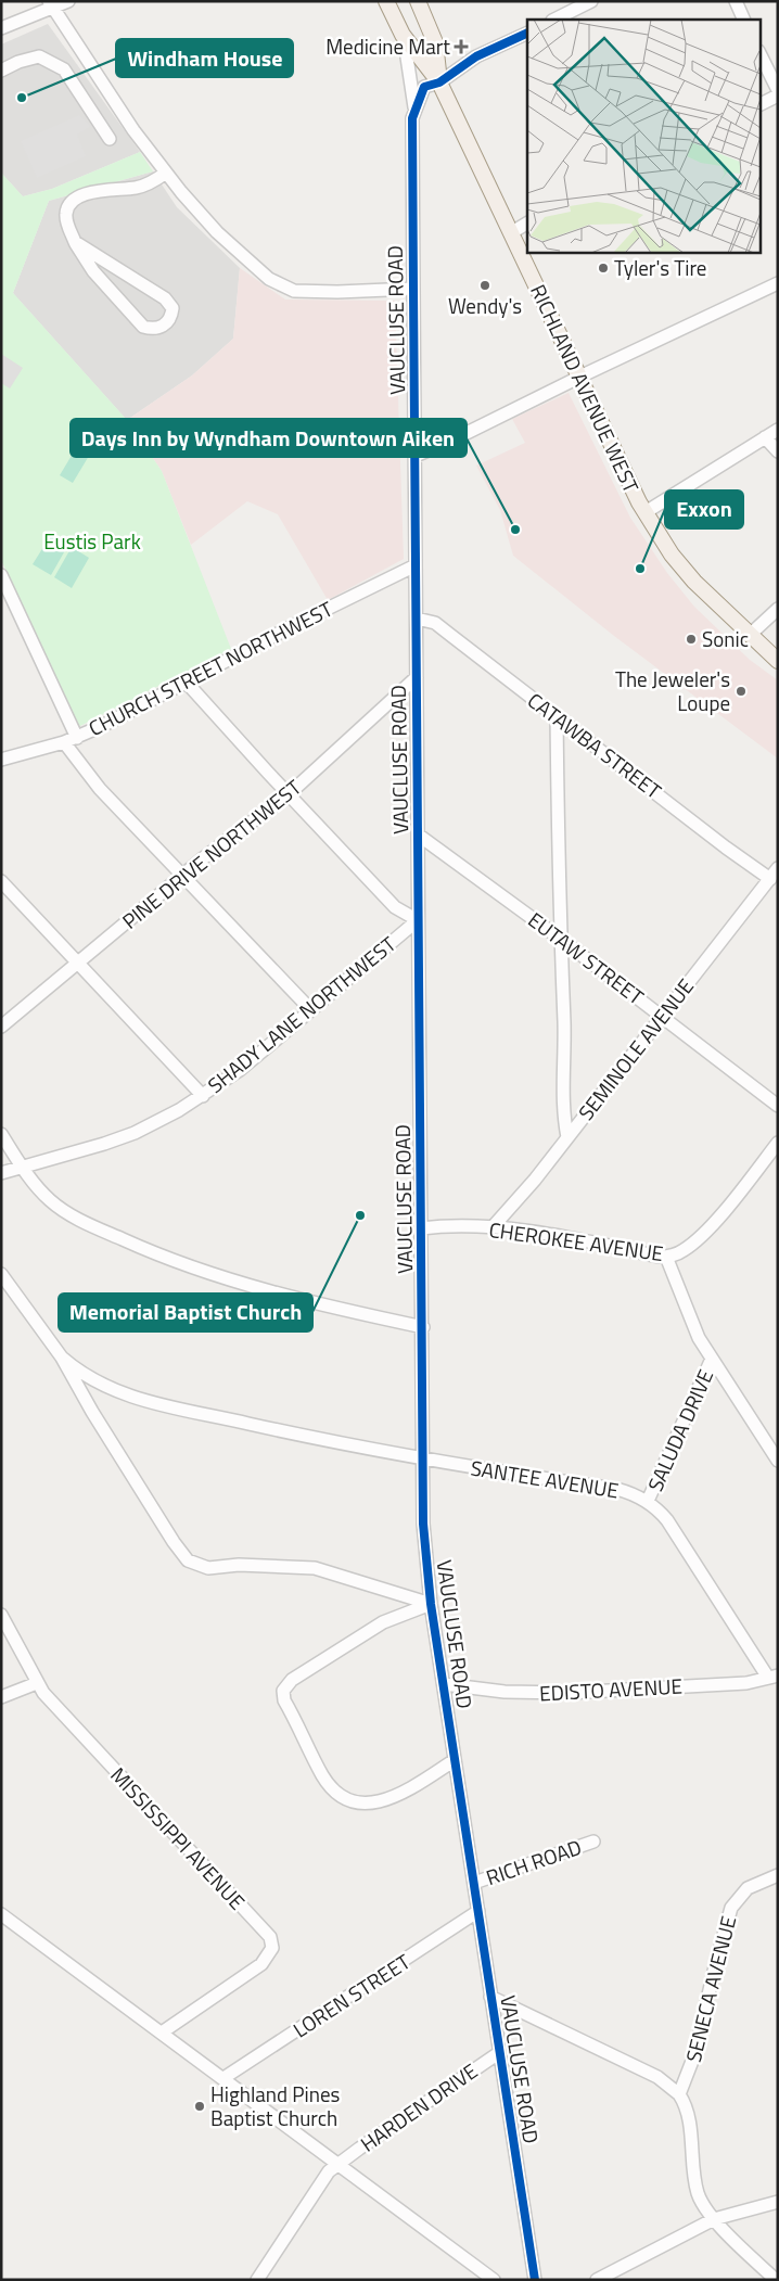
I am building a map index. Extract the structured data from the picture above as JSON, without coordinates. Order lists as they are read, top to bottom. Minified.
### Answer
{"streets":{"main road":["RICHLAND AVENUE WEST"],"street":["VAUCLUSE ROAD","CHURCH STREET NORTHWEST","CATAWBA STREET","PINE DRIVE NORTHWEST","EUTAW STREET","SHADY LANE NORTHWEST","SEMINOLE AVENUE","CHEROKEE AVENUE","SALUDA DRIVE","SANTEE AVENUE","EDISTO AVENUE","MISSISSIPPI AVENUE","RICH ROAD","SENECA AVENUE","LOREN STREET","HARDEN DRIVE"]},"crossings":[["VAUCLUSE ROAD","RICHLAND AVENUE WEST"],["VAUCLUSE ROAD","CHURCH STREET NORTHWEST"],["VAUCLUSE ROAD","CATAWBA STREET"],["VAUCLUSE ROAD","PINE DRIVE NORTHWEST"],["VAUCLUSE ROAD","EUTAW STREET"],["VAUCLUSE ROAD","SHADY LANE NORTHWEST"],["VAUCLUSE ROAD","CHEROKEE AVENUE"],["VAUCLUSE ROAD","SANTEE AVENUE"],["VAUCLUSE ROAD","EDISTO AVENUE"],["VAUCLUSE ROAD","RICH ROAD"],["VAUCLUSE ROAD","SENECA AVENUE"],["VAUCLUSE ROAD","LOREN STREET"],["VAUCLUSE ROAD","HARDEN DRIVE"],["CATAWBA STREET","SEMINOLE AVENUE"],["EUTAW STREET","SEMINOLE AVENUE"],["SEMINOLE AVENUE","CHEROKEE AVENUE"],["SALUDA DRIVE","SANTEE AVENUE"],["SANTEE AVENUE","EDISTO AVENUE"]],"parks":["Eustis Park"],"places":{"health":["Medicine Mart"],"other":["Windham House","Tyler's Tire","Wendy's","Days Inn by Wyndham Downtown Aiken","Exxon","Sonic","The Jeweler's Loupe","Memorial Baptist Church","Highland Pines Baptist Church"]}}
